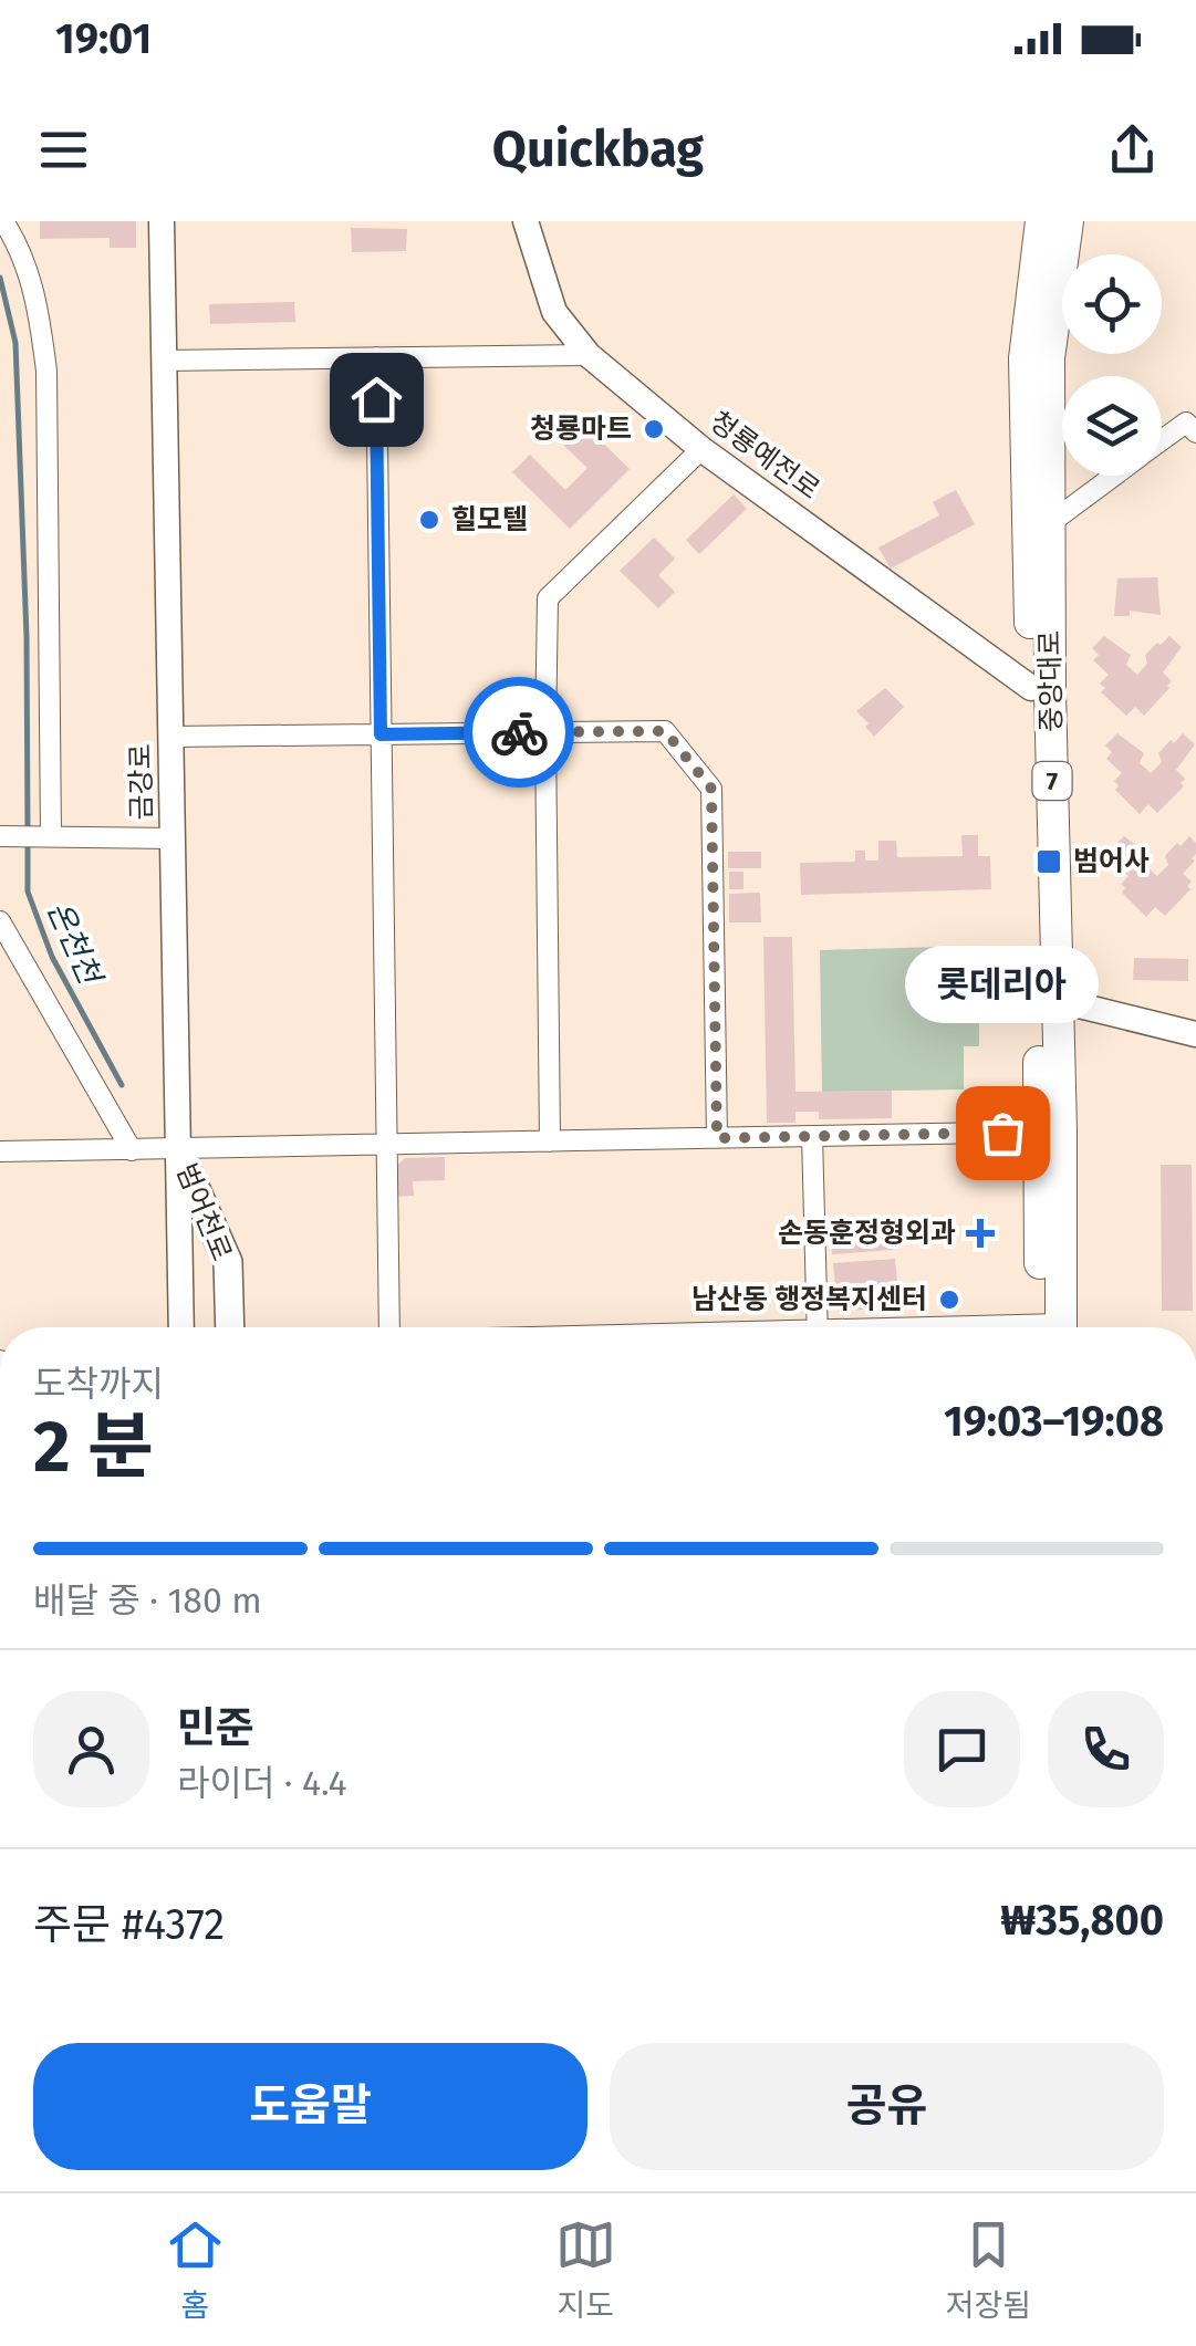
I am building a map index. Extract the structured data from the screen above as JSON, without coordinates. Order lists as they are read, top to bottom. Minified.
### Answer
{"streets":{"main road":["중앙대로","7","범어천로"],"street":["청룡예전로","금강로"]},"crossings":[["청룡예전로","중앙대로"],["금강로","범어천로"]],"water":["온천천"],"places":{"other":["청룡마트","힐모텔","롯데리아","남산동 행정복지센터"],"transit":["범어사"],"health":["손동훈정형외과"]},"page":{"status":"19:01","header":"Quickbag","bubble":"롯데리아","heading":["2 분","도착까지","19:03–19:08"],"panel":["민준","라이더 · 4.4","주문 #4372","₩35,800"],"bar":"배달 중 · 180 m","buttons":["도움말","공유"],"tabs":["홈","지도","저장됨"]}}
